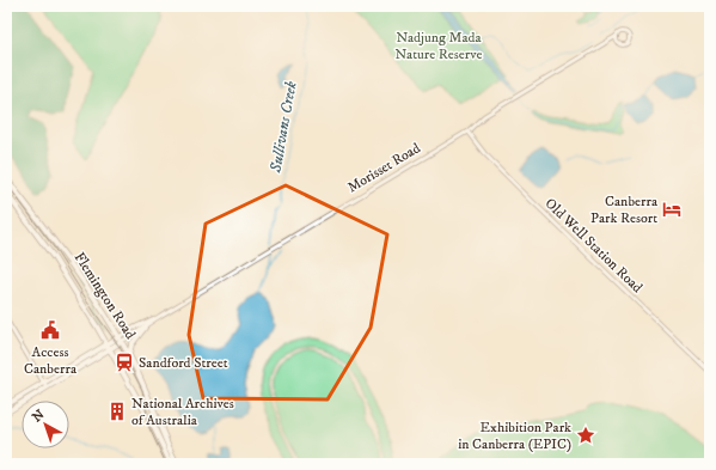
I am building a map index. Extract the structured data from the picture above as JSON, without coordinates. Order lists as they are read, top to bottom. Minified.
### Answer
{"streets":{"main road":["Morisset Road","Flemington Road"],"street":["Old Well Station Road"]},"crossings":[["Morisset Road","Old Well Station Road"],["Morisset Road","Flemington Road"]],"water":["Sullivans Creek"],"parks":["Nadjung Mada Nature Reserve"],"places":{"hotel":["Canberra Park Resort"],"public building":["Access Canberra"],"station":["Sandford Street"],"building":["National Archives of Australia"],"place":["Exhibition Park in Canberra (EPIC)"]},"north":"top left"}
